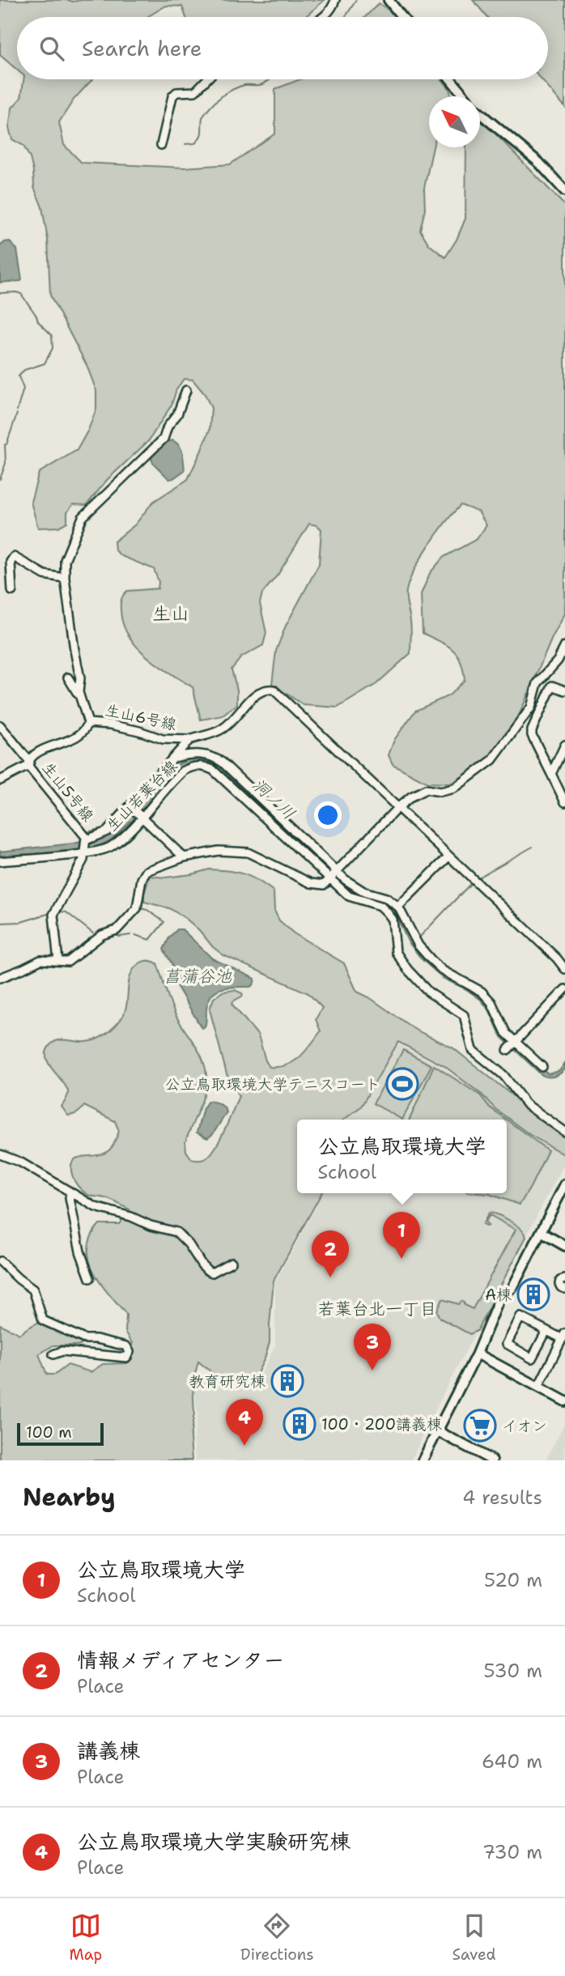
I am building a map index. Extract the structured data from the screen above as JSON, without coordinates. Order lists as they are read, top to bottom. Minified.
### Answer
{"streets":{"street":["生山6号線","生山5号線","生山若葉台線"]},"crossings":[["生山6号線","生山5号線"],["生山5号線","生山若葉台線"]],"districts":["生山","若葉台北一丁目"],"water":["洞ノ川","菖蒲谷池"],"places":{"sports":["公立鳥取環境大学テニスコート"],"building":["A棟","教育研究棟","100・200講義棟"],"supermarket":["イオン"]},"scale_bar":"100 m","north":"top left","page":{"search":"Search here","popup":["公立鳥取環境大学","School"],"pins":["1","2","3","4"],"scale":"100 m","heading":["Nearby","4 results"],"list":[{"mark":"1","name":"公立鳥取環境大学","note":"School","value":"520 m"},{"mark":"2","name":"情報メディアセンター","note":"Place","value":"530 m"},{"mark":"3","name":"講義棟","note":"Place","value":"640 m"},{"mark":"4","name":"公立鳥取環境大学実験研究棟","note":"Place","value":"730 m"}],"nav":["Map","Directions","Saved"]}}
